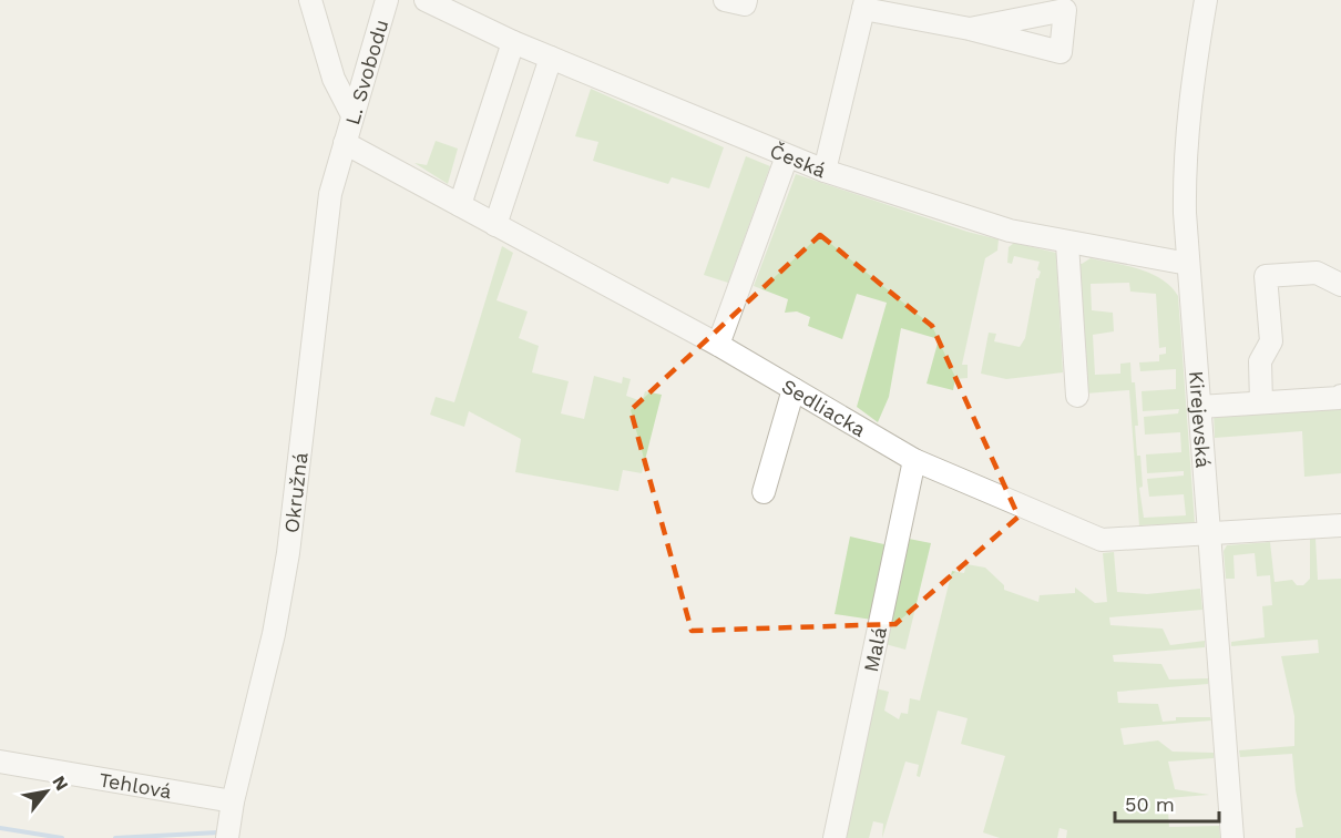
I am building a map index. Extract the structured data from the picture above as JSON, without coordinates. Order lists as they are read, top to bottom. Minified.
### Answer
{"streets":{"street":["L. Svobodu","Česká","Sedliacka","Kirejevská","Okružná","Malá","Tehlová"]},"crossings":[["L. Svobodu","Sedliacka"],["L. Svobodu","Okružná"],["Česká","Kirejevská"],["Sedliacka","Kirejevská"],["Sedliacka","Okružná"],["Sedliacka","Malá"],["Okružná","Tehlová"]],"scale_bar":"50 m","north":"top right"}
